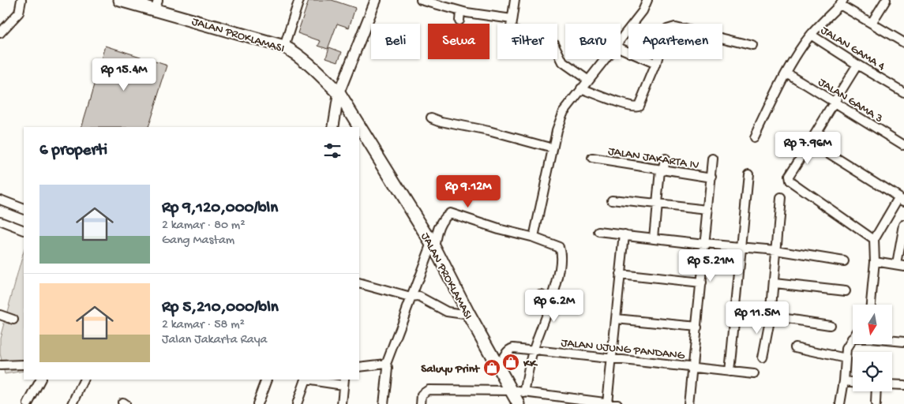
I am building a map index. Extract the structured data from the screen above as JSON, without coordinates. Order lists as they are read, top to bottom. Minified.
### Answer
{"streets":{"main road":["JALAN PROKLAMASI"],"street":["JALAN GAMA 4","JALAN GAMA 3","JALAN JAKARTA IV","JALAN UJUNG PANDANG"]},"crossings":[["JALAN PROKLAMASI","JALAN UJUNG PANDANG"]],"places":{"shop":["KK","Saluyu Print"]},"north":"bottom","page":{"chip":["Beli","Sewa","Filter","Baru","Apartemen"],"price":["Rp 15.4M","Rp 7.96M","Rp 9.12M","Rp 5.21M","Rp 6.2M","Rp 11.5M"],"heading":"6 properti","list":[{"name":"Rp 9,120,000/bln","note":"2 kamar · 80 m² · Gang Mastam"},{"name":"Rp 5,210,000/bln","note":"2 kamar · 58 m² · Jalan Jakarta Raya"}]}}
